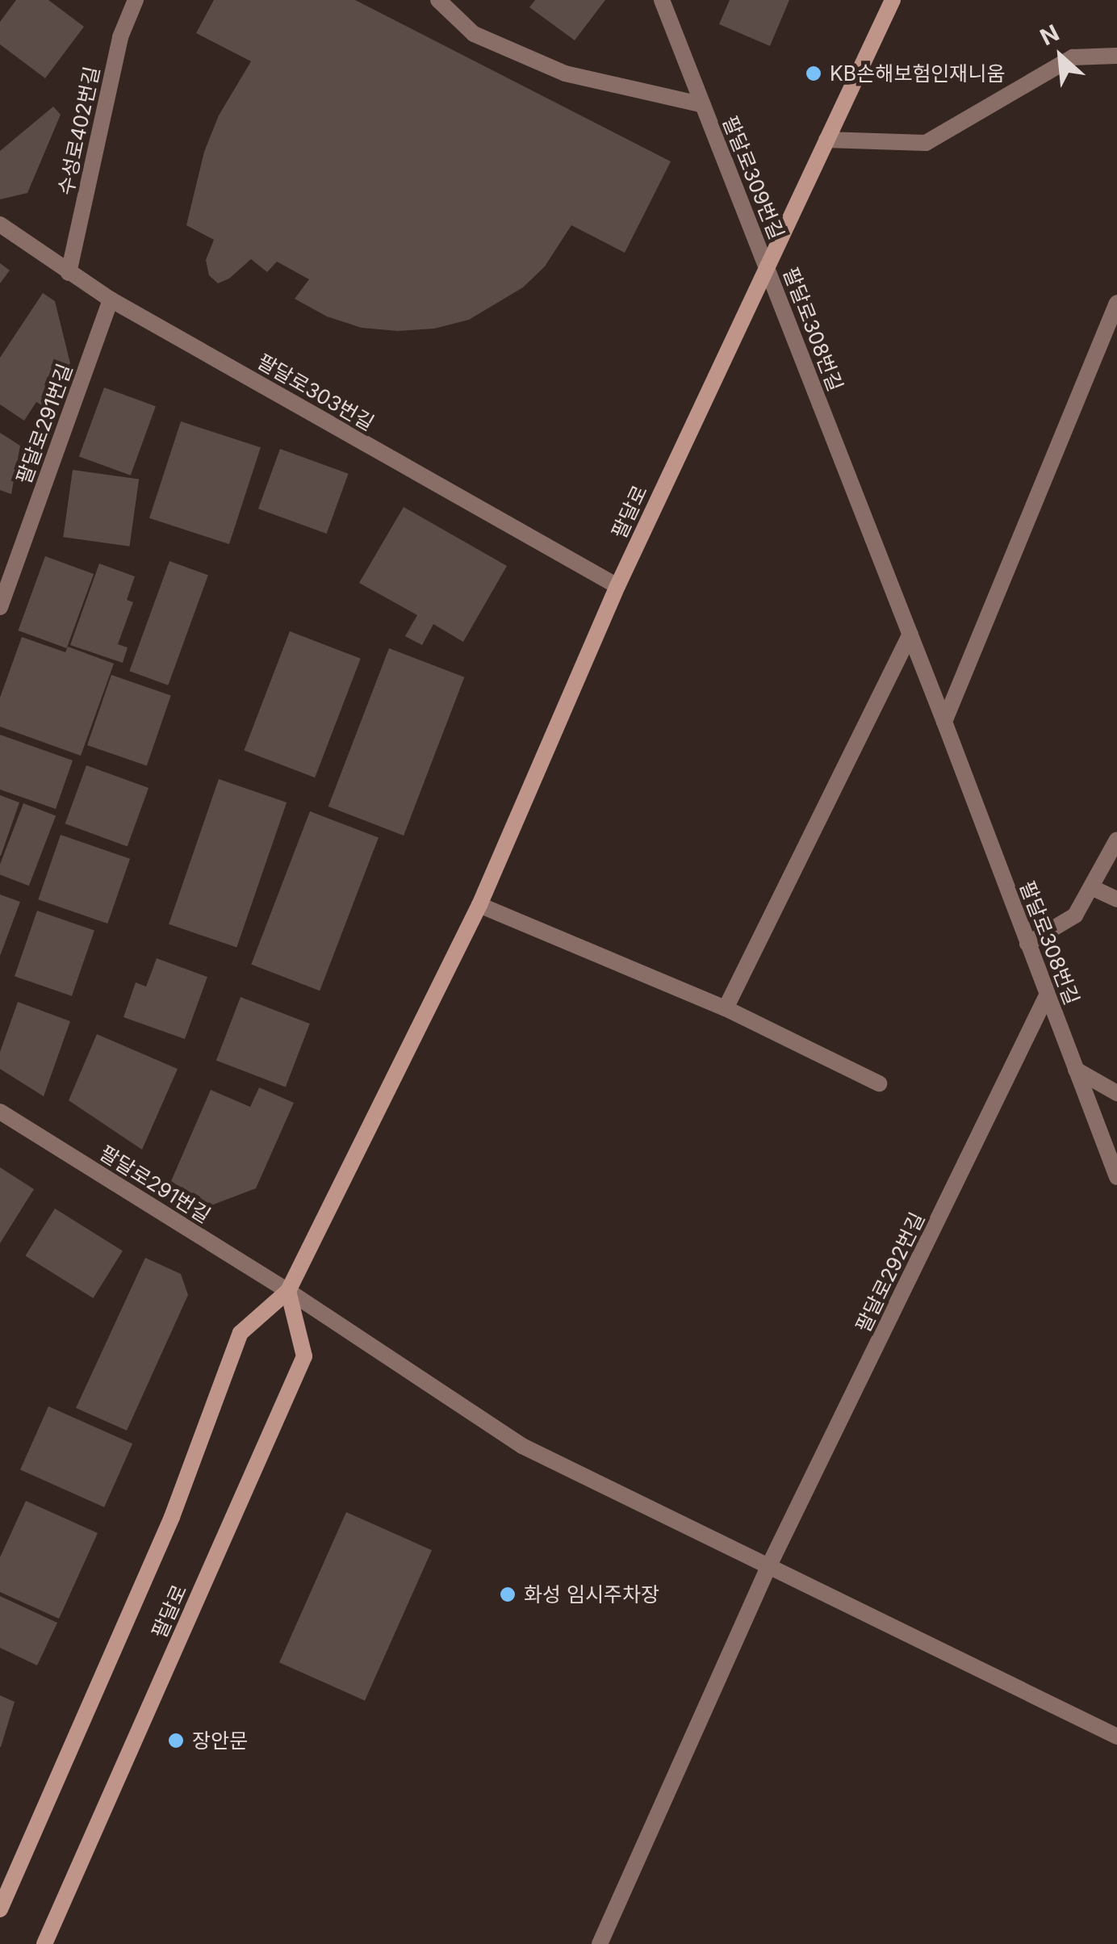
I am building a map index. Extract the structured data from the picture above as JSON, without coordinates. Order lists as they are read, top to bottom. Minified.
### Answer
{"streets":{"main road":["팔달로"],"street":["수성로402번길","팔달로309번길","팔달로308번길","팔달로303번길","팔달로291번길","팔달로292번길"]},"crossings":[["수성로402번길","팔달로303번길"],["팔달로309번길","팔달로308번길"],["팔달로309번길","팔달로"],["팔달로308번길","팔달로"],["팔달로308번길","팔달로292번길"],["팔달로303번길","팔달로291번길"],["팔달로303번길","팔달로"],["팔달로291번길","팔달로"]],"places":["KB손해보험인재니움","화성 임시주차장","장안문"],"north":"top left"}
